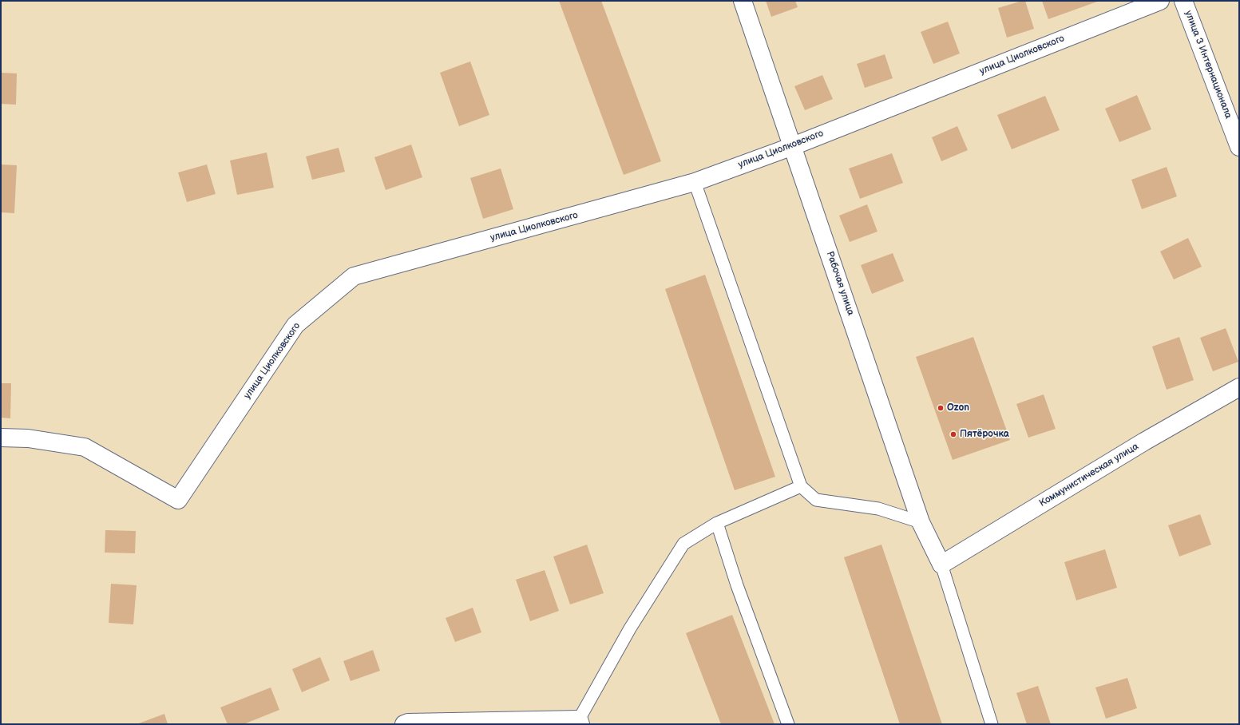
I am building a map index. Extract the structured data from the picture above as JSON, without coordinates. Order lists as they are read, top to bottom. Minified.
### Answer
{"streets":{"street":["улица Циолковского","улица 3 Интернационала","Рабочая улица","Коммунистическая улица"]},"crossings":[["улица Циолковского","Рабочая улица"],["Рабочая улица","Коммунистическая улица"]],"places":["Ozon","Пятёрочка"]}
